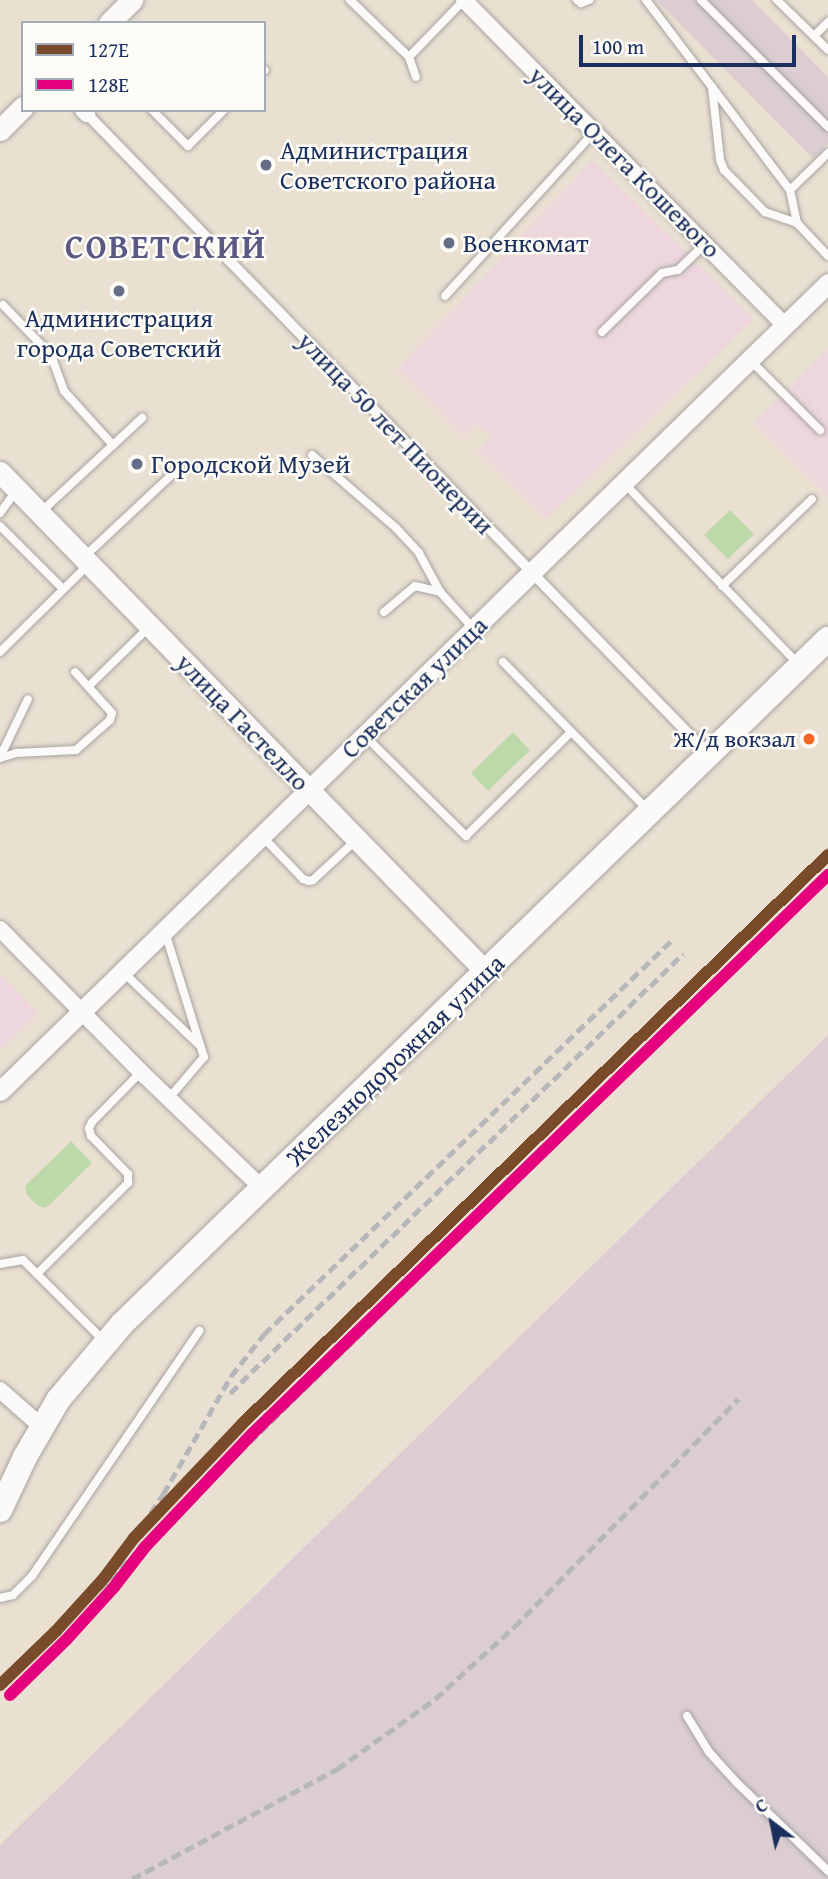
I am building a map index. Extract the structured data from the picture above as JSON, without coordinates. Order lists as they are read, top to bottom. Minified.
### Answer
{"streets":{"main road":["улица Гастелло","Железнодорожная улица"],"street":["улица Олега Кошевого","улица 50 лет Пионерии","Советская улица"]},"crossings":[["улица Олега Кошевого","Советская улица"],["улица 50 лет Пионерии","Советская улица"],["улица 50 лет Пионерии","Железнодорожная улица"],["Советская улица","улица Гастелло"],["улица Гастелло","Железнодорожная улица"]],"districts":["СОВЕТСКИЙ"],"places":["Администрация Советского района","Военкомат","Администрация города Советский","Городской Музей","Ж/д вокзал"],"lines":["transit line 127Е","transit line 128Е"],"legend":["127Е","128Е"],"scale_bar":"100 m","north":"top left"}
